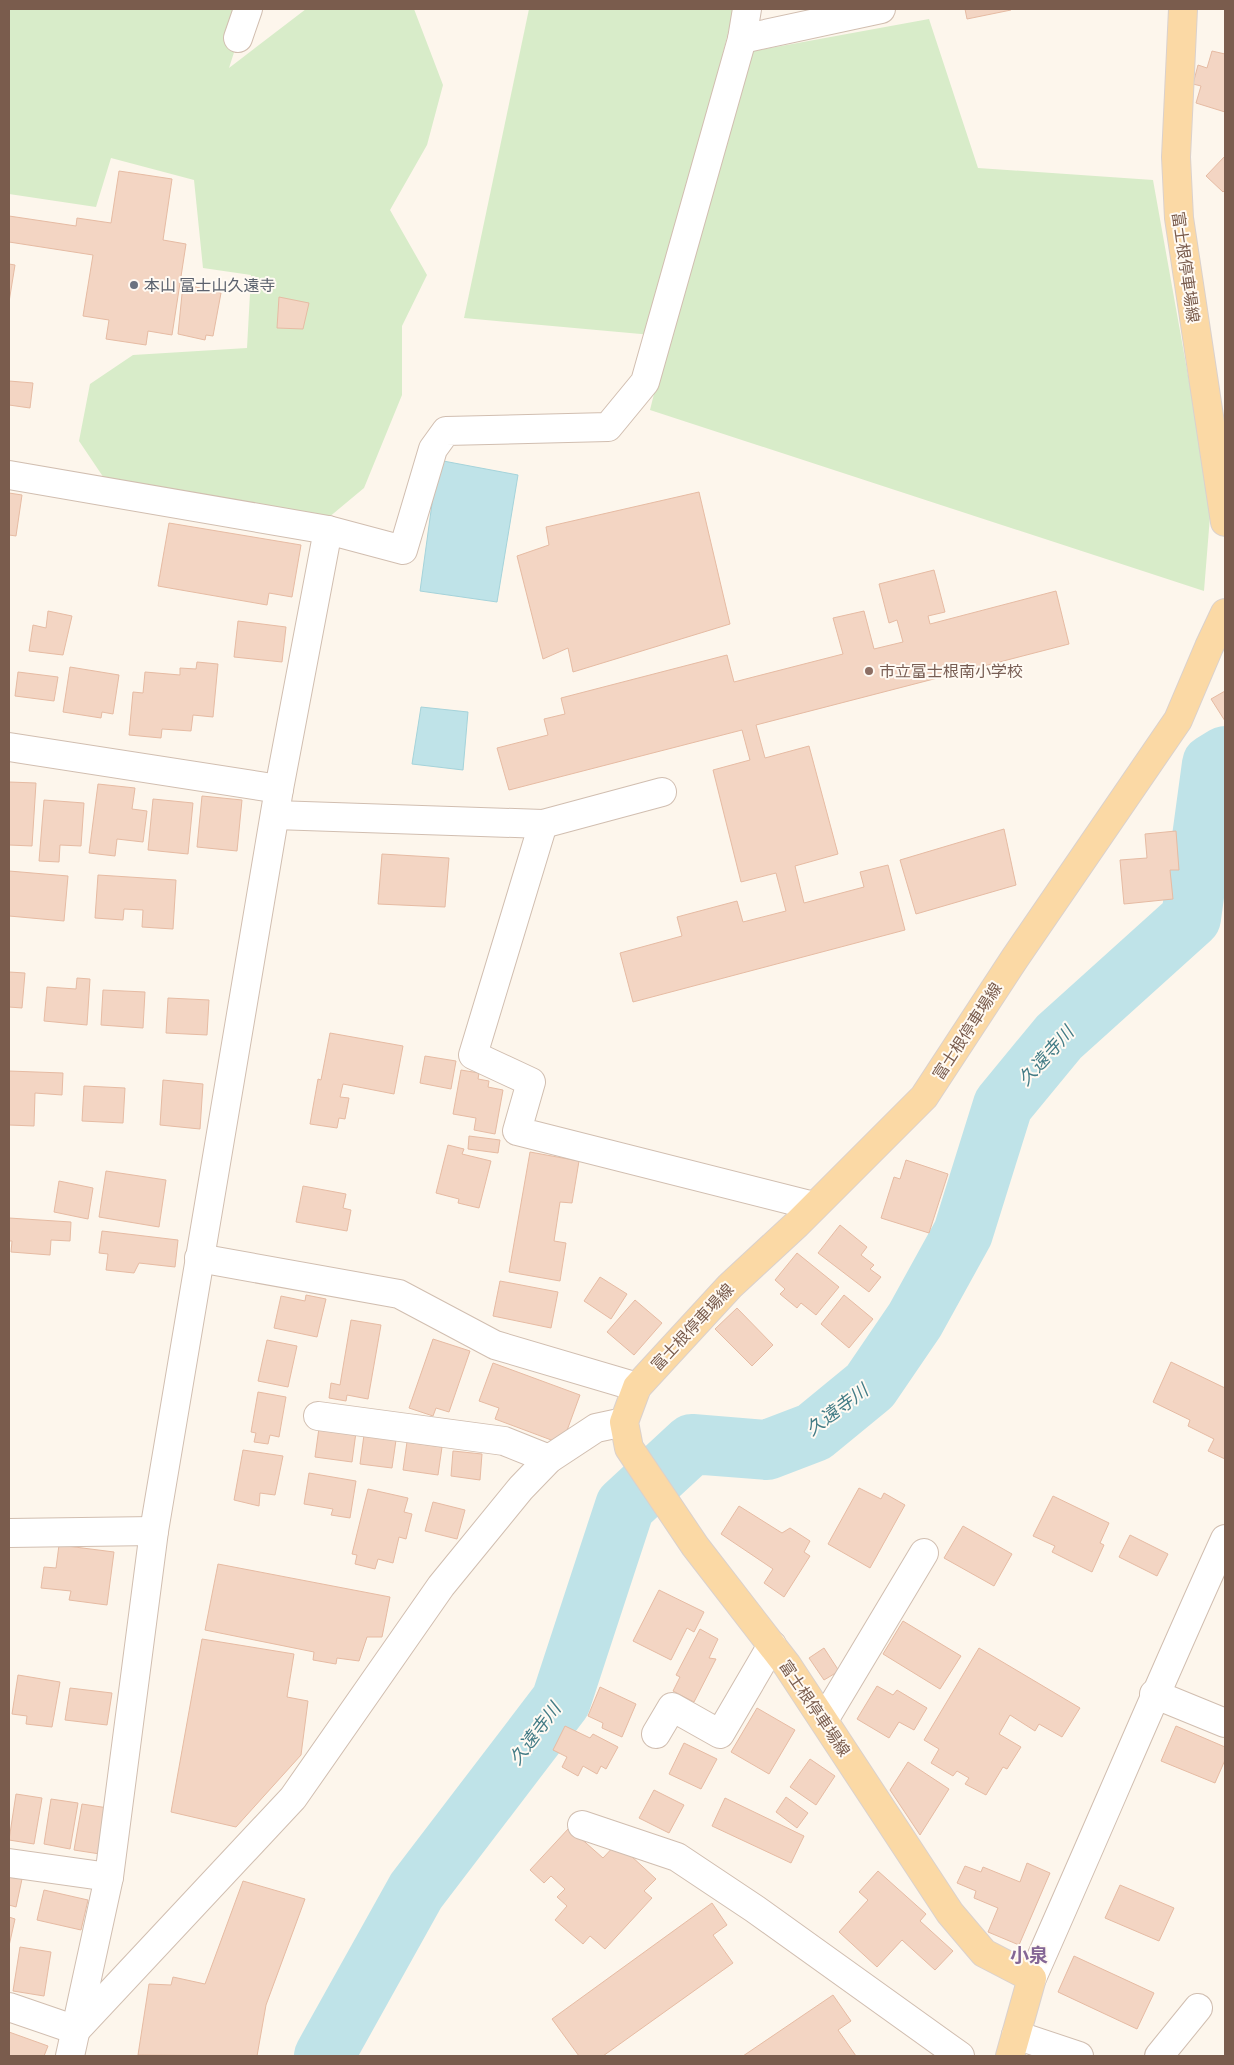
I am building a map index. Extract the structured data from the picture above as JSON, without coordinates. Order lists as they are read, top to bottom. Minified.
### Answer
{"streets":{"main road":["富士根停車場線"]},"districts":["小泉"],"water":["久遠寺川"],"places":["本山 富士山久遠寺","市立富士根南小学校"]}
